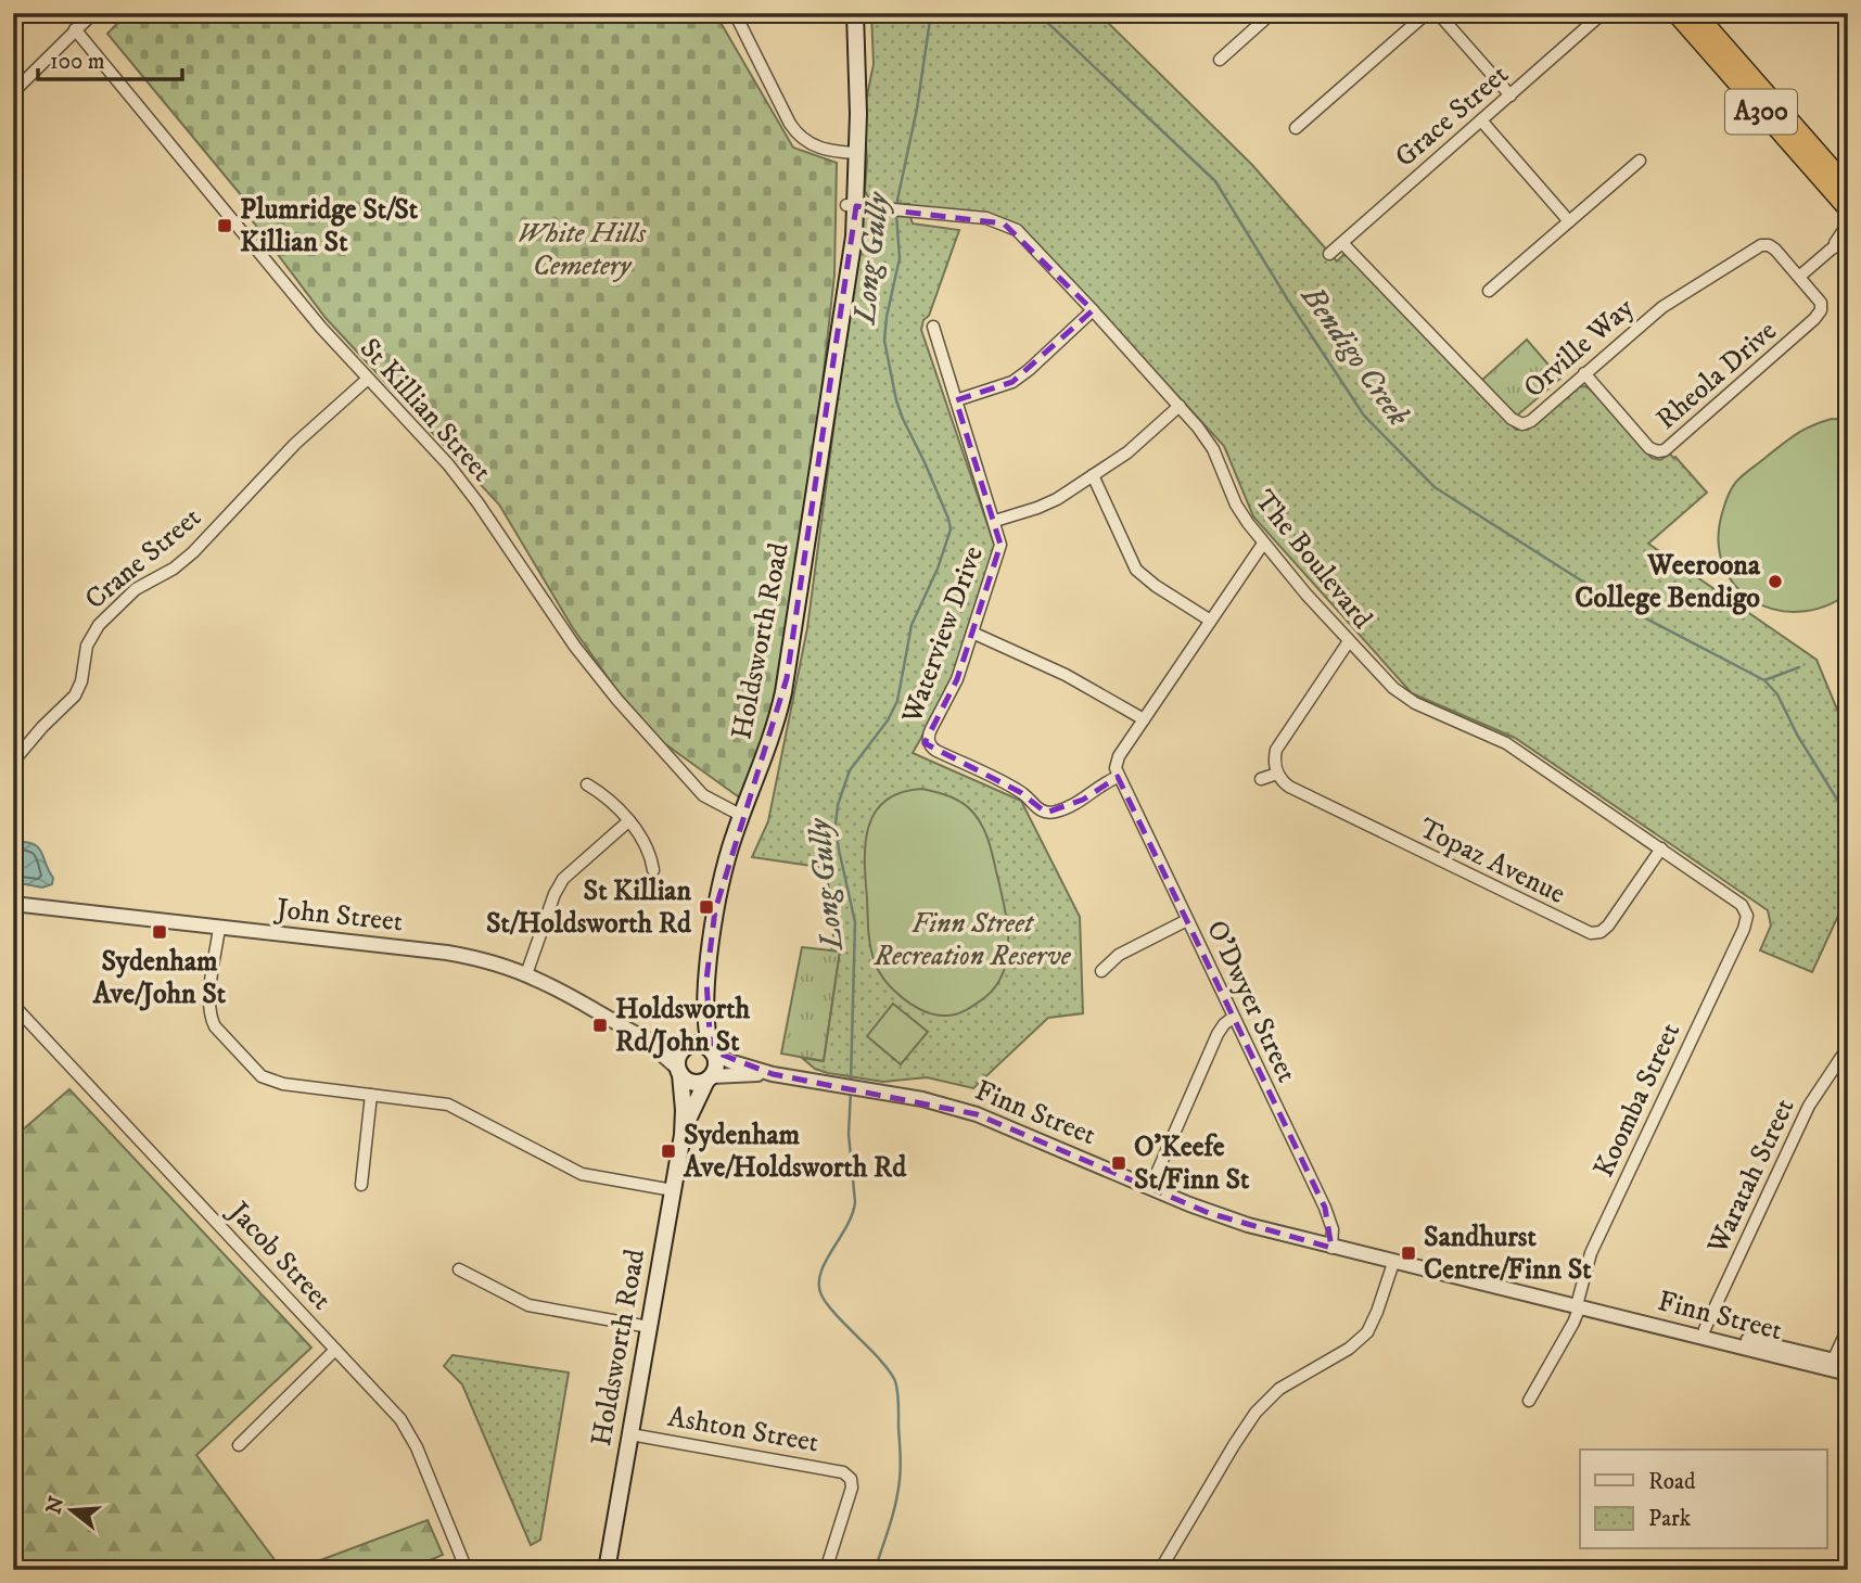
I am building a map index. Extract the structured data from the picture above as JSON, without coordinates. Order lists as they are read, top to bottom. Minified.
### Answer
{"streets":{"highway":["A300"],"main road":["Holdsworth Road"],"street":["Grace Street","Orville Way","Rheola Drive","St Killian Street","Crane Street","The Boulevard","Waterview Drive","Topaz Avenue","John Street","O'Dwyer Street","Koomba Street","Finn Street","Waratah Street","Jacob Street","Ashton Street"]},"crossings":[["Grace Street","Orville Way"],["Orville Way","Rheola Drive"],["St Killian Street","Crane Street"],["St Killian Street","Holdsworth Road"],["The Boulevard","Holdsworth Road"],["The Boulevard","Topaz Avenue"],["The Boulevard","Koomba Street"],["Waterview Drive","O'Dwyer Street"],["Holdsworth Road","John Street"],["Holdsworth Road","Finn Street"],["Holdsworth Road","Ashton Street"],["John Street","Finn Street"],["O'Dwyer Street","Finn Street"],["Koomba Street","Finn Street"],["Finn Street","Waratah Street"]],"water":["Long Gully","Bendigo Creek"],"parks":["White Hills Cemetery","Finn Street Recreation Reserve"],"places":{"transit":["Plumridge St/St Killian St","St Killian St/Holdsworth Rd","Sydenham Ave/John St","Holdsworth Rd/John St","Sydenham Ave/Holdsworth Rd","O'Keefe St/Finn St","Sandhurst Centre/Finn St"],"other":["Weeroona College Bendigo"]},"legend":["Road","Park"],"scale_bar":"100 m","north":"left"}
